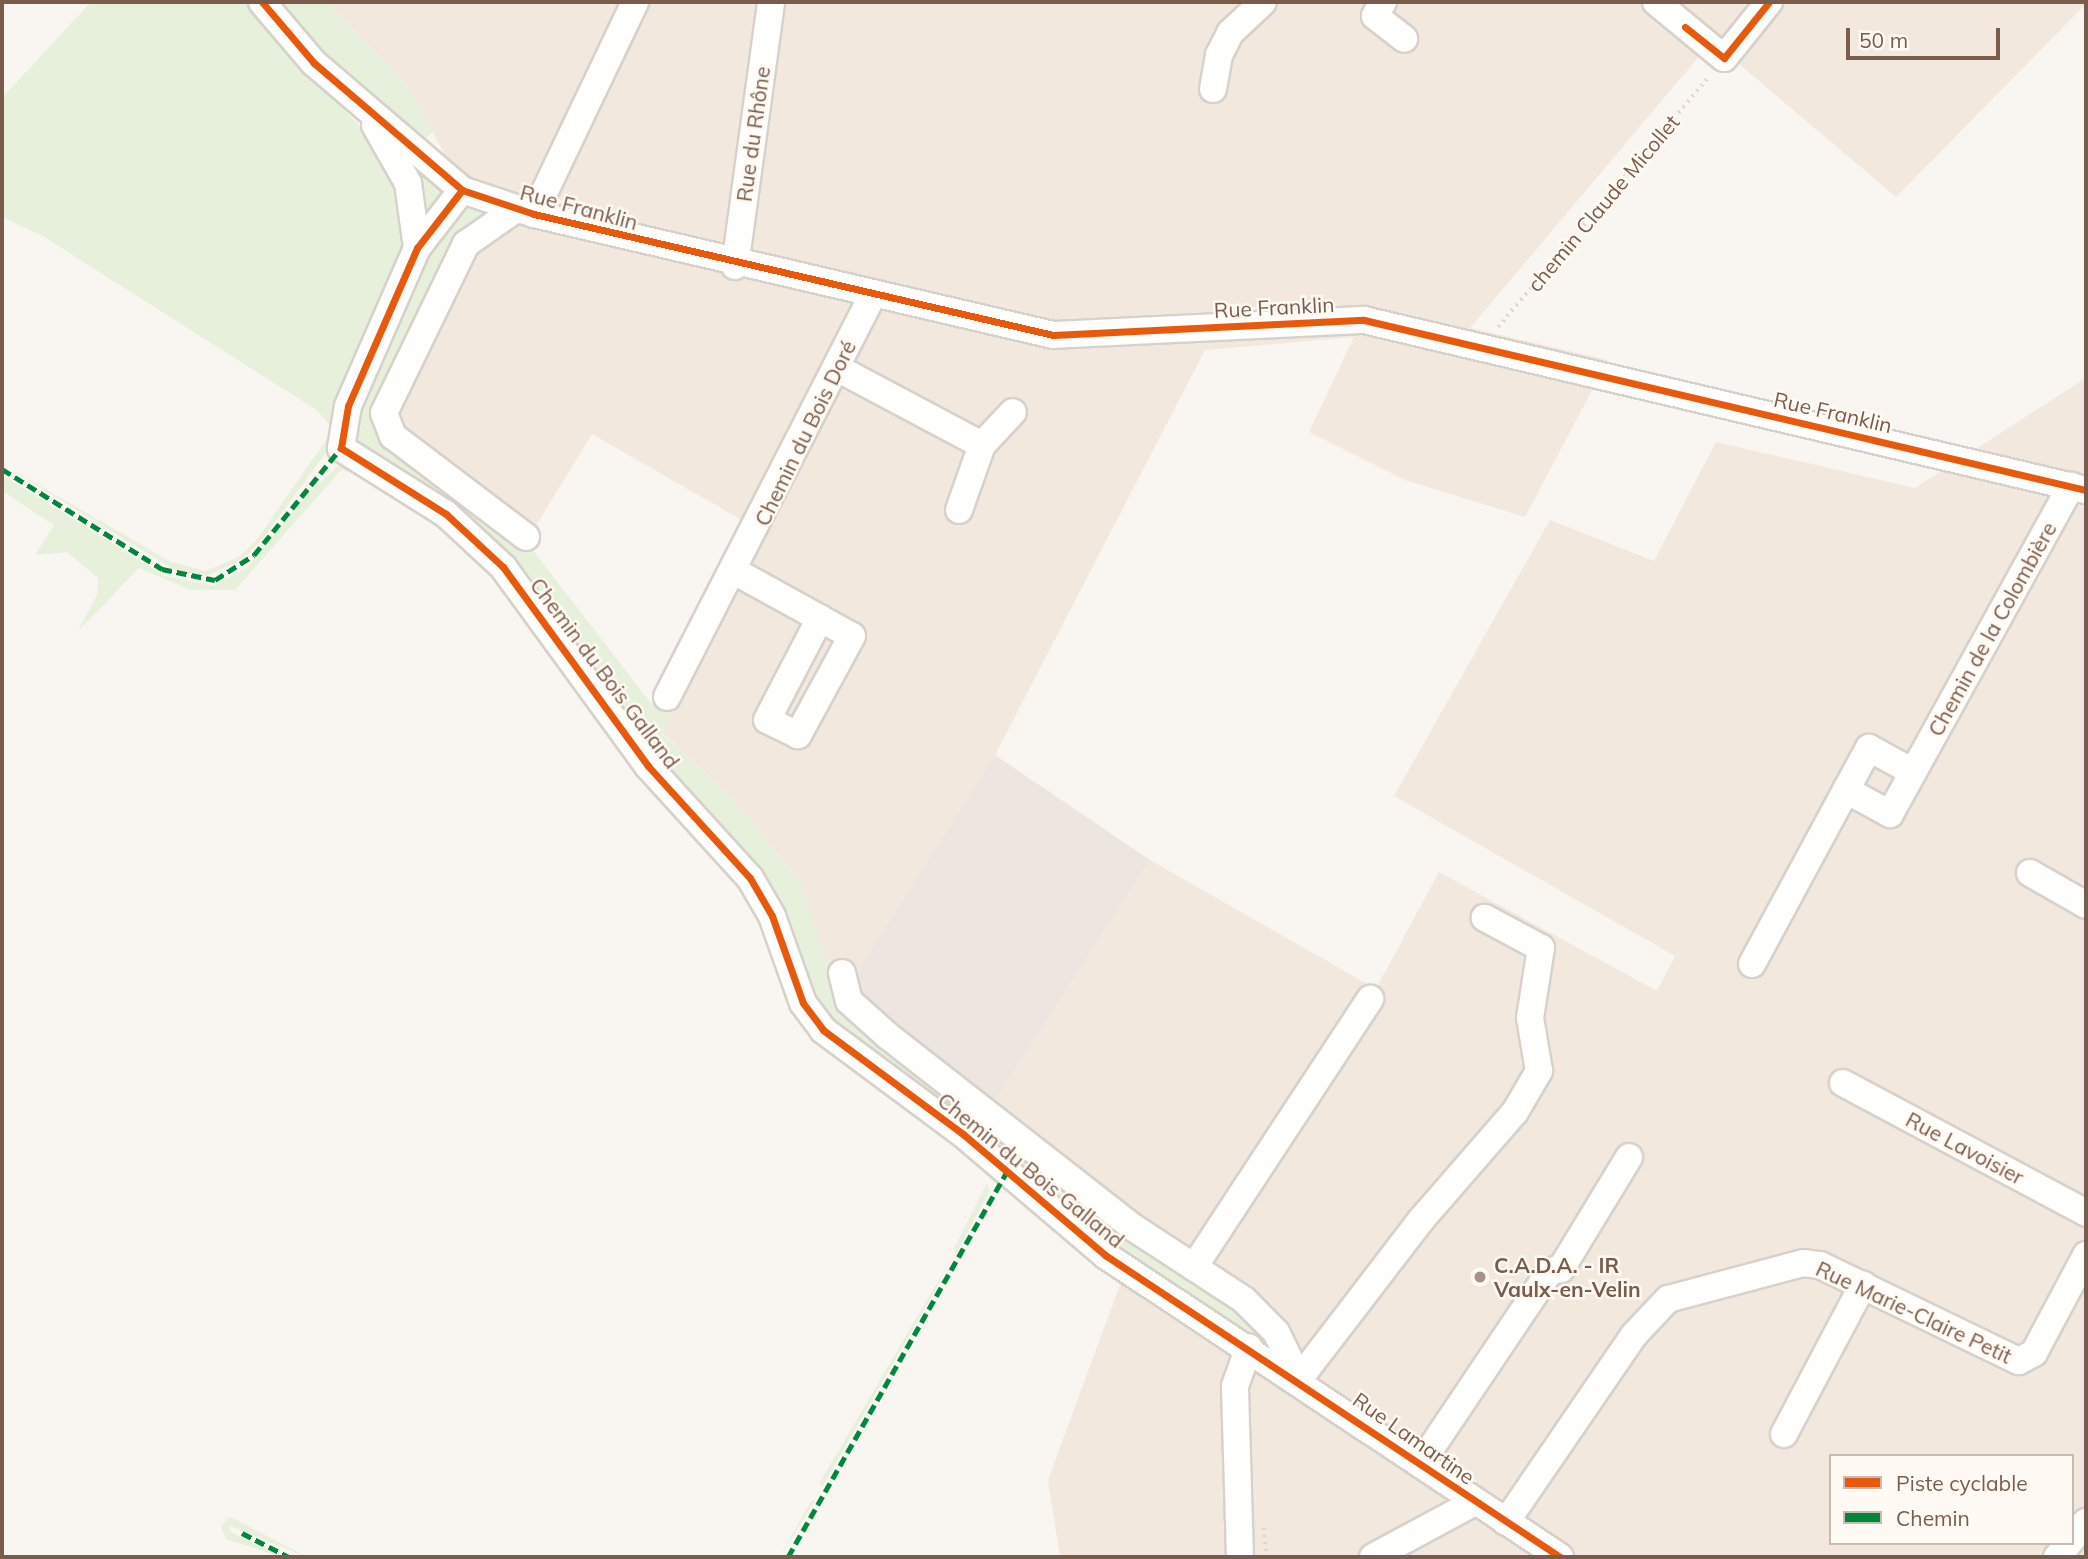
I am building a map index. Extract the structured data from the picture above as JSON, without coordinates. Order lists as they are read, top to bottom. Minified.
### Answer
{"streets":{"street":["Rue du Rhône","Rue Franklin","Chemin du Bois Doré","Chemin de la Colombière","Chemin du Bois Galland","Rue Lavoisier","Rue Marie-Claire Petit","Rue Lamartine"],"path":["chemin Claude Micollet"]},"crossings":[["Rue du Rhône","Rue Franklin"],["chemin Claude Micollet","Rue Franklin"],["Rue Franklin","Chemin du Bois Doré"],["Rue Franklin","Chemin de la Colombière"],["Rue Franklin","Chemin du Bois Galland"],["Chemin du Bois Galland","Rue Lamartine"],["Rue Marie-Claire Petit","Rue Lamartine"]],"places":["C.A.D.A. - IR Vaulx-en-Velin"],"legend":["Piste cyclable","Chemin"],"scale_bar":"50 m"}
